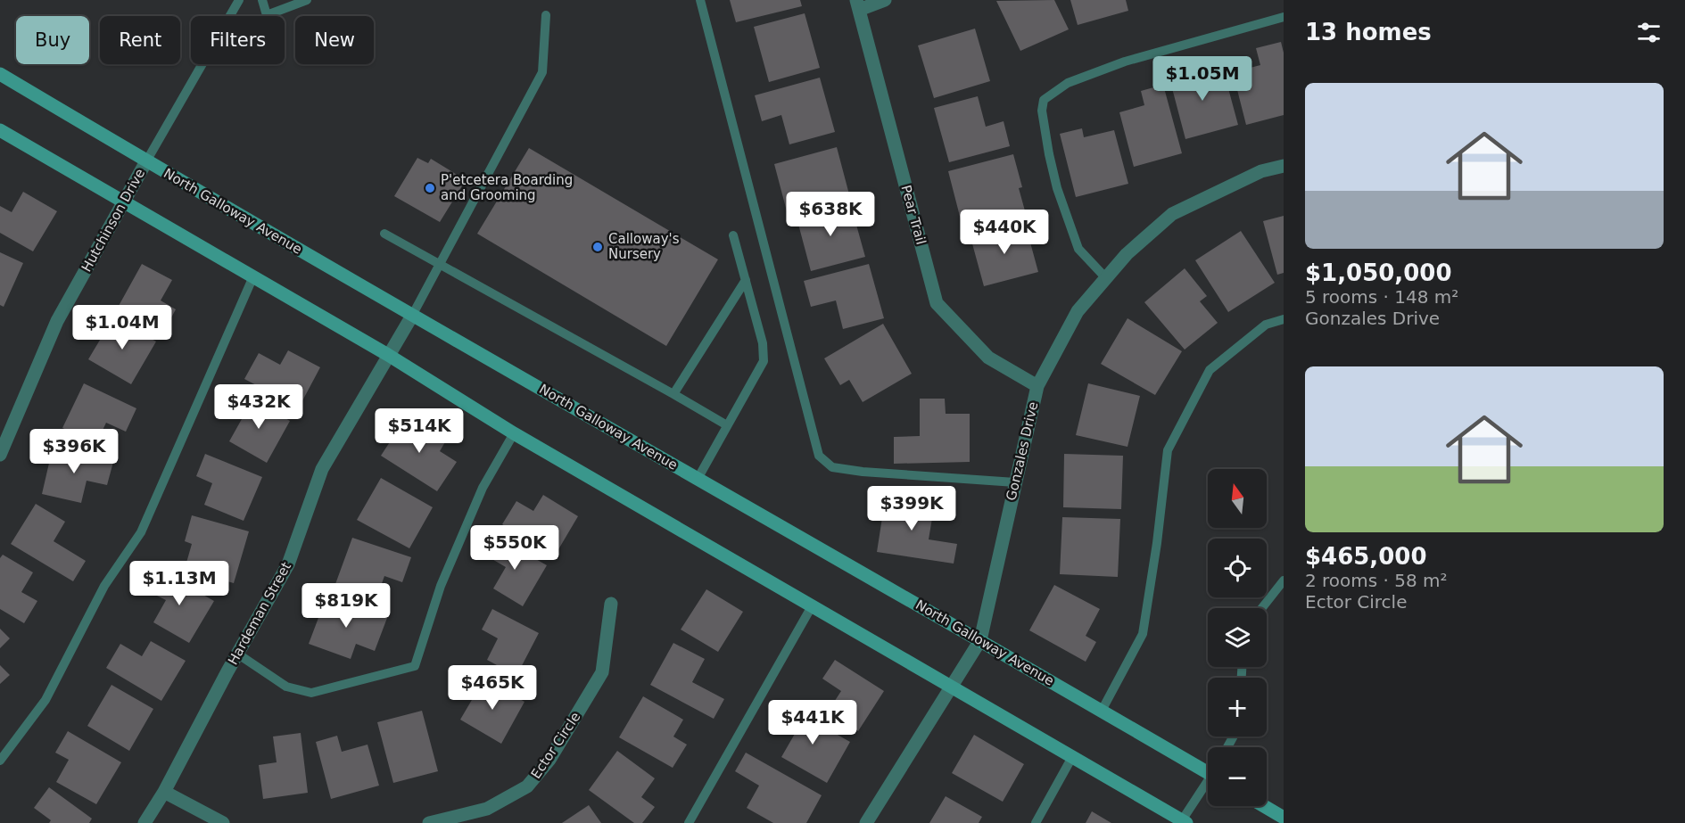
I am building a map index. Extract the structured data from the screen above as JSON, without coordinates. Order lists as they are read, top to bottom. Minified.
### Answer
{"streets":{"main road":["North Galloway Avenue"],"street":["Pear Trail","Hutchinson Drive","Gonzales Drive","Hardeman Street","Ector Circle"]},"crossings":[["North Galloway Avenue","Hutchinson Drive"],["North Galloway Avenue","Gonzales Drive"],["North Galloway Avenue","Hardeman Street"],["Pear Trail","Gonzales Drive"]],"places":["P'etcetera Boarding and Grooming","Calloway's Nursery"],"north":"top","page":{"heading":"13 homes","chip":["Buy","Rent","Filters","New"],"price":["$1.05M","$638K","$440K","$1.04M","$432K","$514K","$396K","$399K","$550K","$1.13M","$819K","$465K","$441K"],"list":[{"name":"$1,050,000","note":"5 rooms · 148 m² · Gonzales Drive"},{"name":"$465,000","note":"2 rooms · 58 m² · Ector Circle"}],"map_buttons":["+","−"]}}
